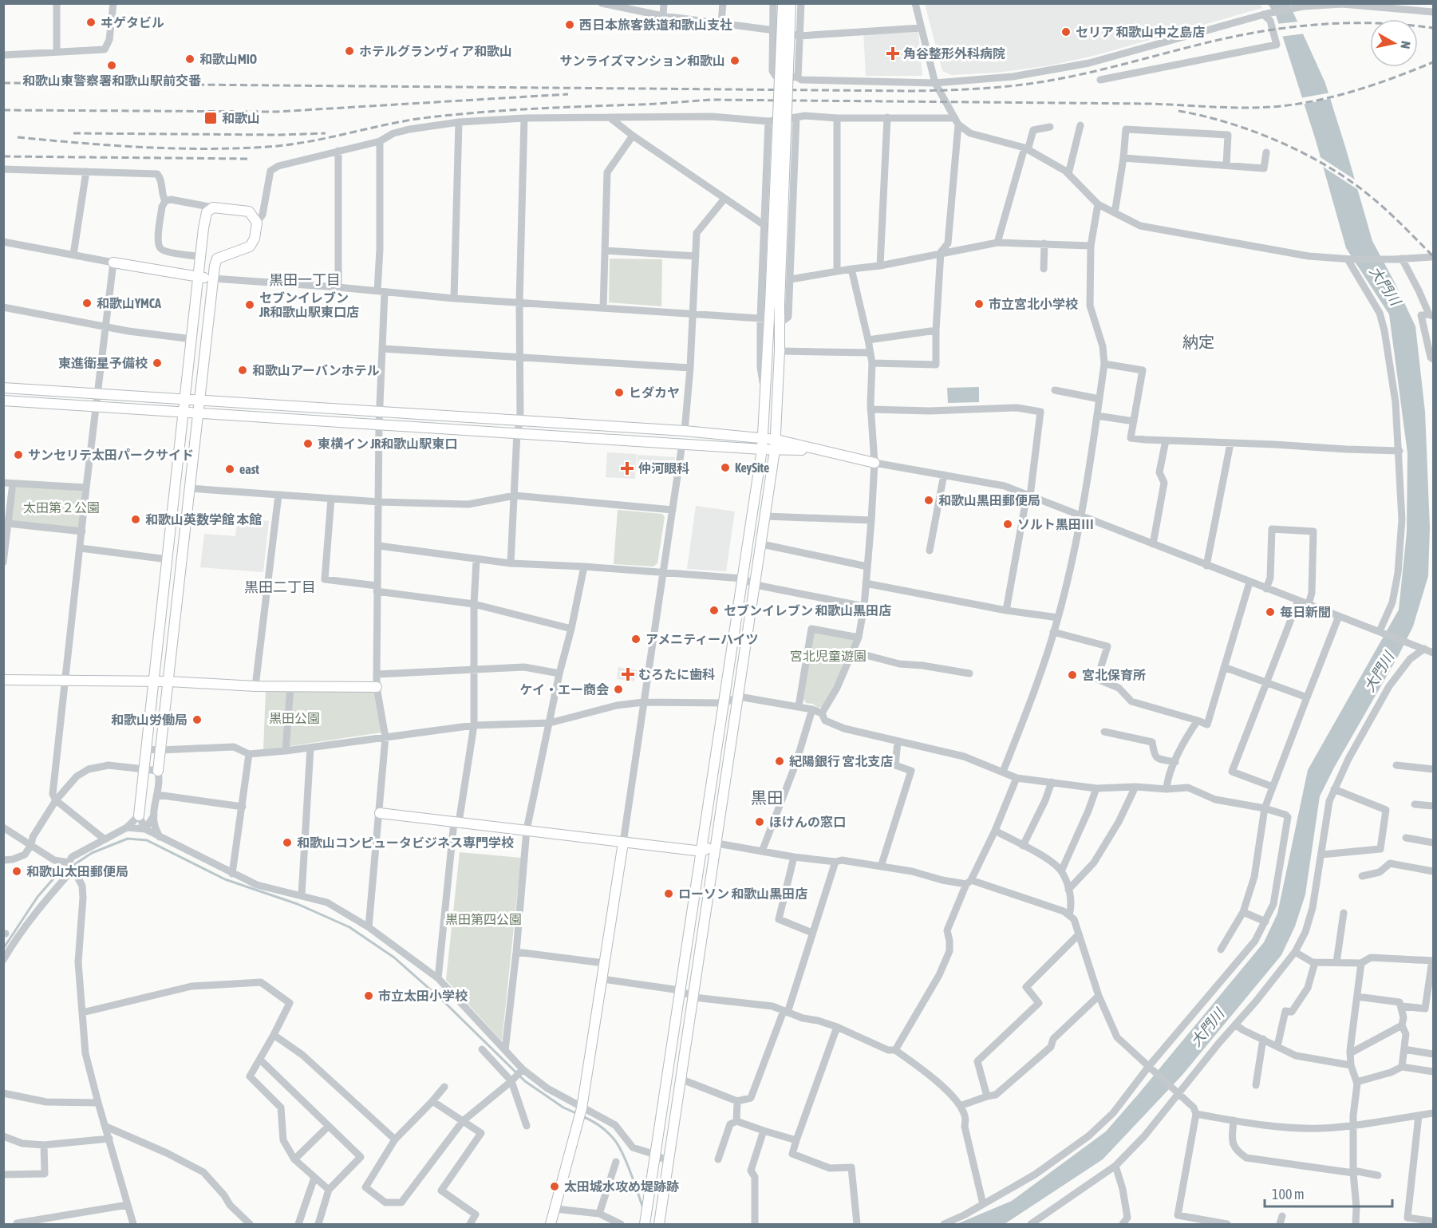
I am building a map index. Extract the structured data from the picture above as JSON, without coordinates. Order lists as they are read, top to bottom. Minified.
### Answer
{"districts":["黒田一丁目","納定","黒田二丁目","黒田"],"water":["大門川"],"parks":["太田第２公園","宮北児童遊園","黒田公園","黒田第四公園"],"places":{"other":["ヰゲタビル","西日本旅客鉄道和歌山支社","セリア 和歌山中之島店","ホテルグランヴィア和歌山","和歌山MIO","サンライズマンション和歌山","和歌山東警察署和歌山駅前交番","和歌山YMCA","市立宮北小学校","セブンイレブン JR和歌山駅東口店","東進衛星予備校","和歌山アーバンホテル","ヒダカヤ","東横イン JR和歌山駅東口","サンセリテ太田パークサイド","KeySite","east","和歌山黒田郵便局","和歌山英数学館 本館","ソルト黒田Ⅲ","セブンイレブン 和歌山黒田店","毎日新聞","アメニティーハイツ","宮北保育所","ケイ・エー商会","和歌山労働局","紀陽銀行 宮北支店","ほけんの窓口","和歌山コンピュータビジネス専門学校","和歌山太田郵便局","ローソン 和歌山黒田店","市立太田小学校","太田城水攻め堤跡跡"],"health":["角谷整形外科病院","仲河眼科","むろたに歯科"],"transit":["和歌山"]},"scale_bar":"100 m","north":"right"}
